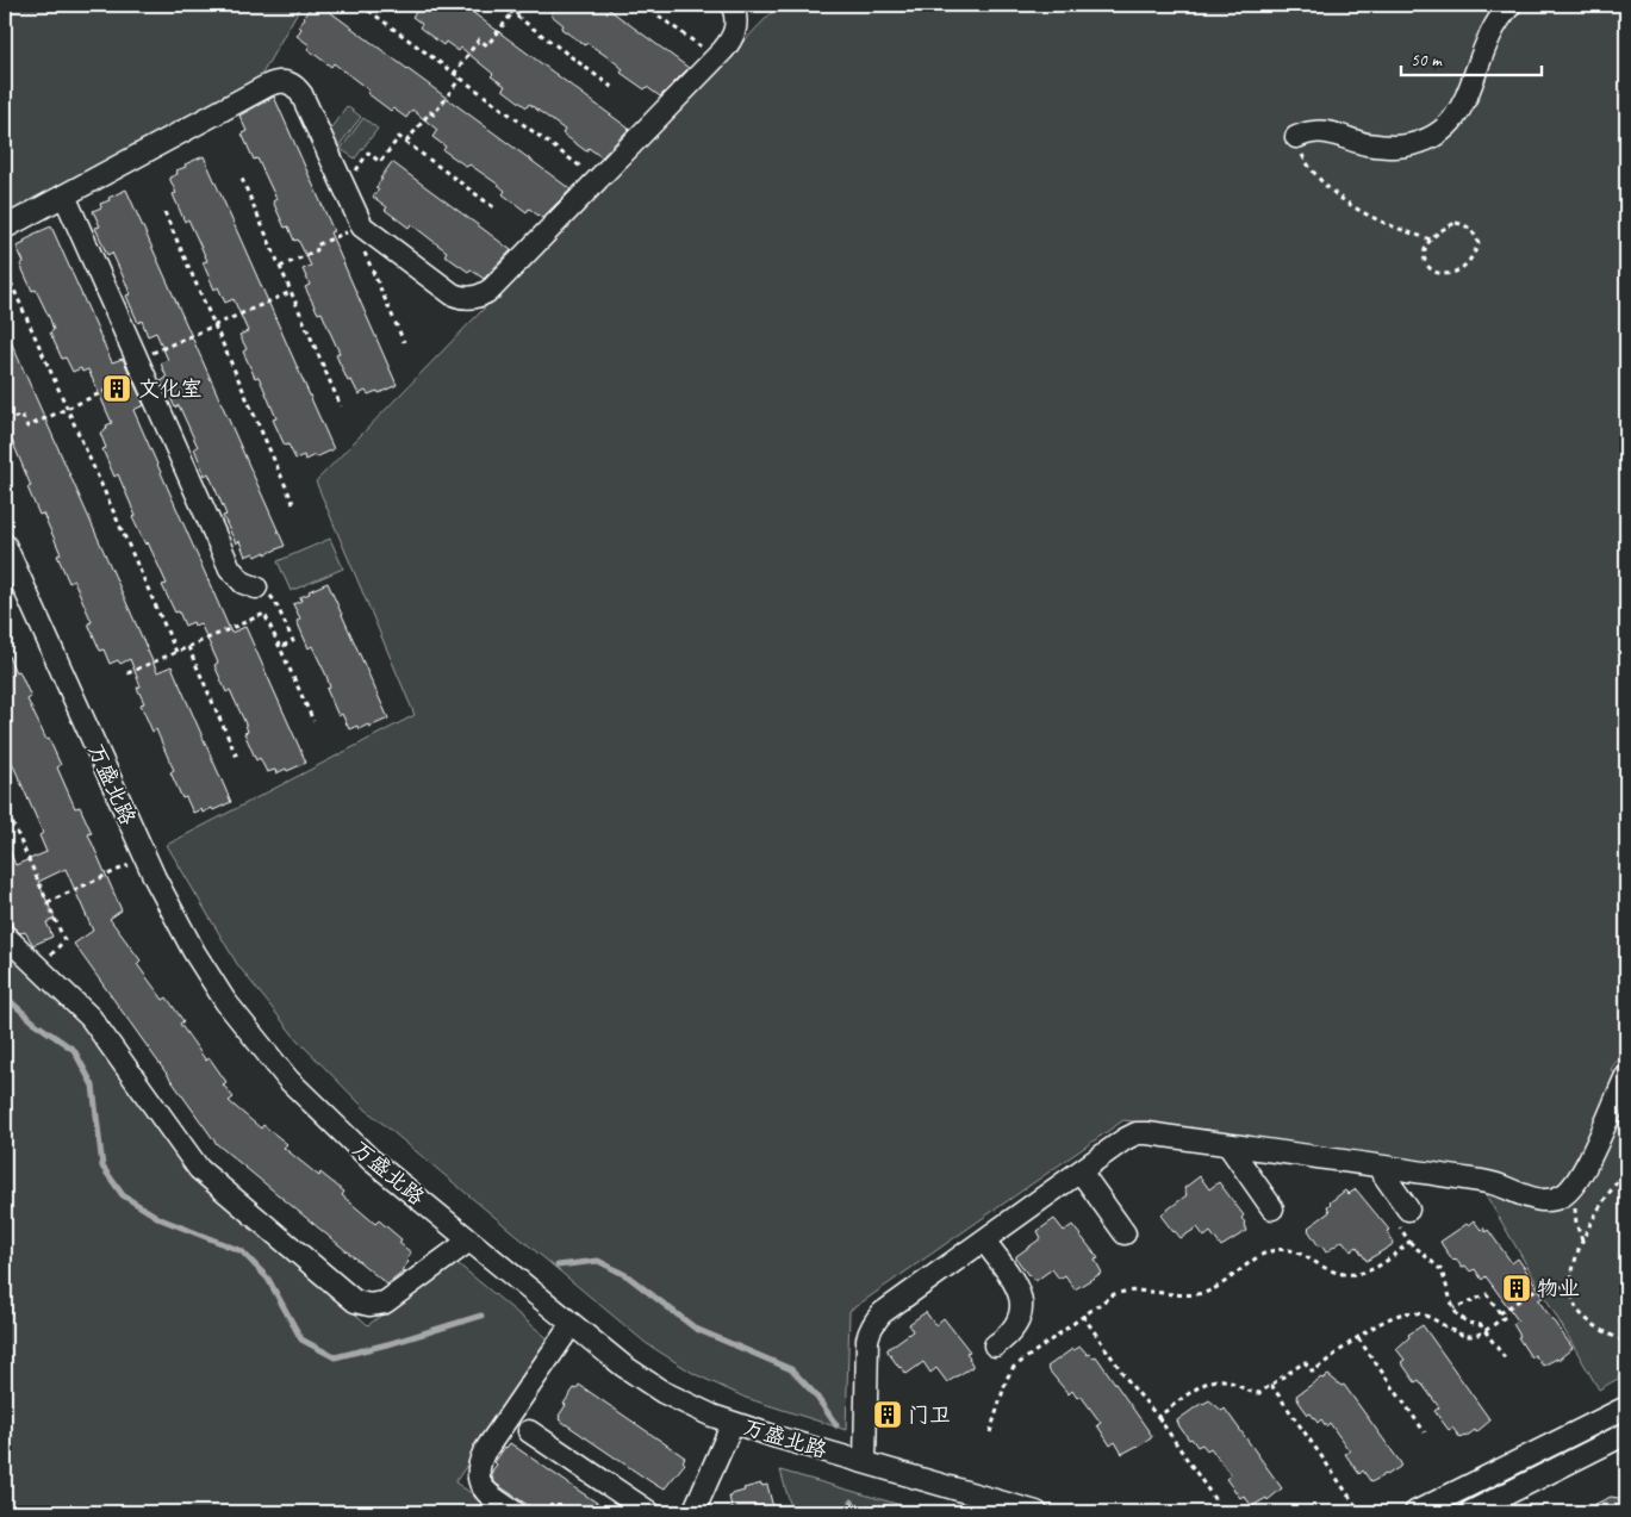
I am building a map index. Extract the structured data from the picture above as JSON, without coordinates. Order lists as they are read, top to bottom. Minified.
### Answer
{"streets":{"street":["万盛北路"]},"places":{"building":["文化室","物业","门卫"]},"scale_bar":"50 m"}
